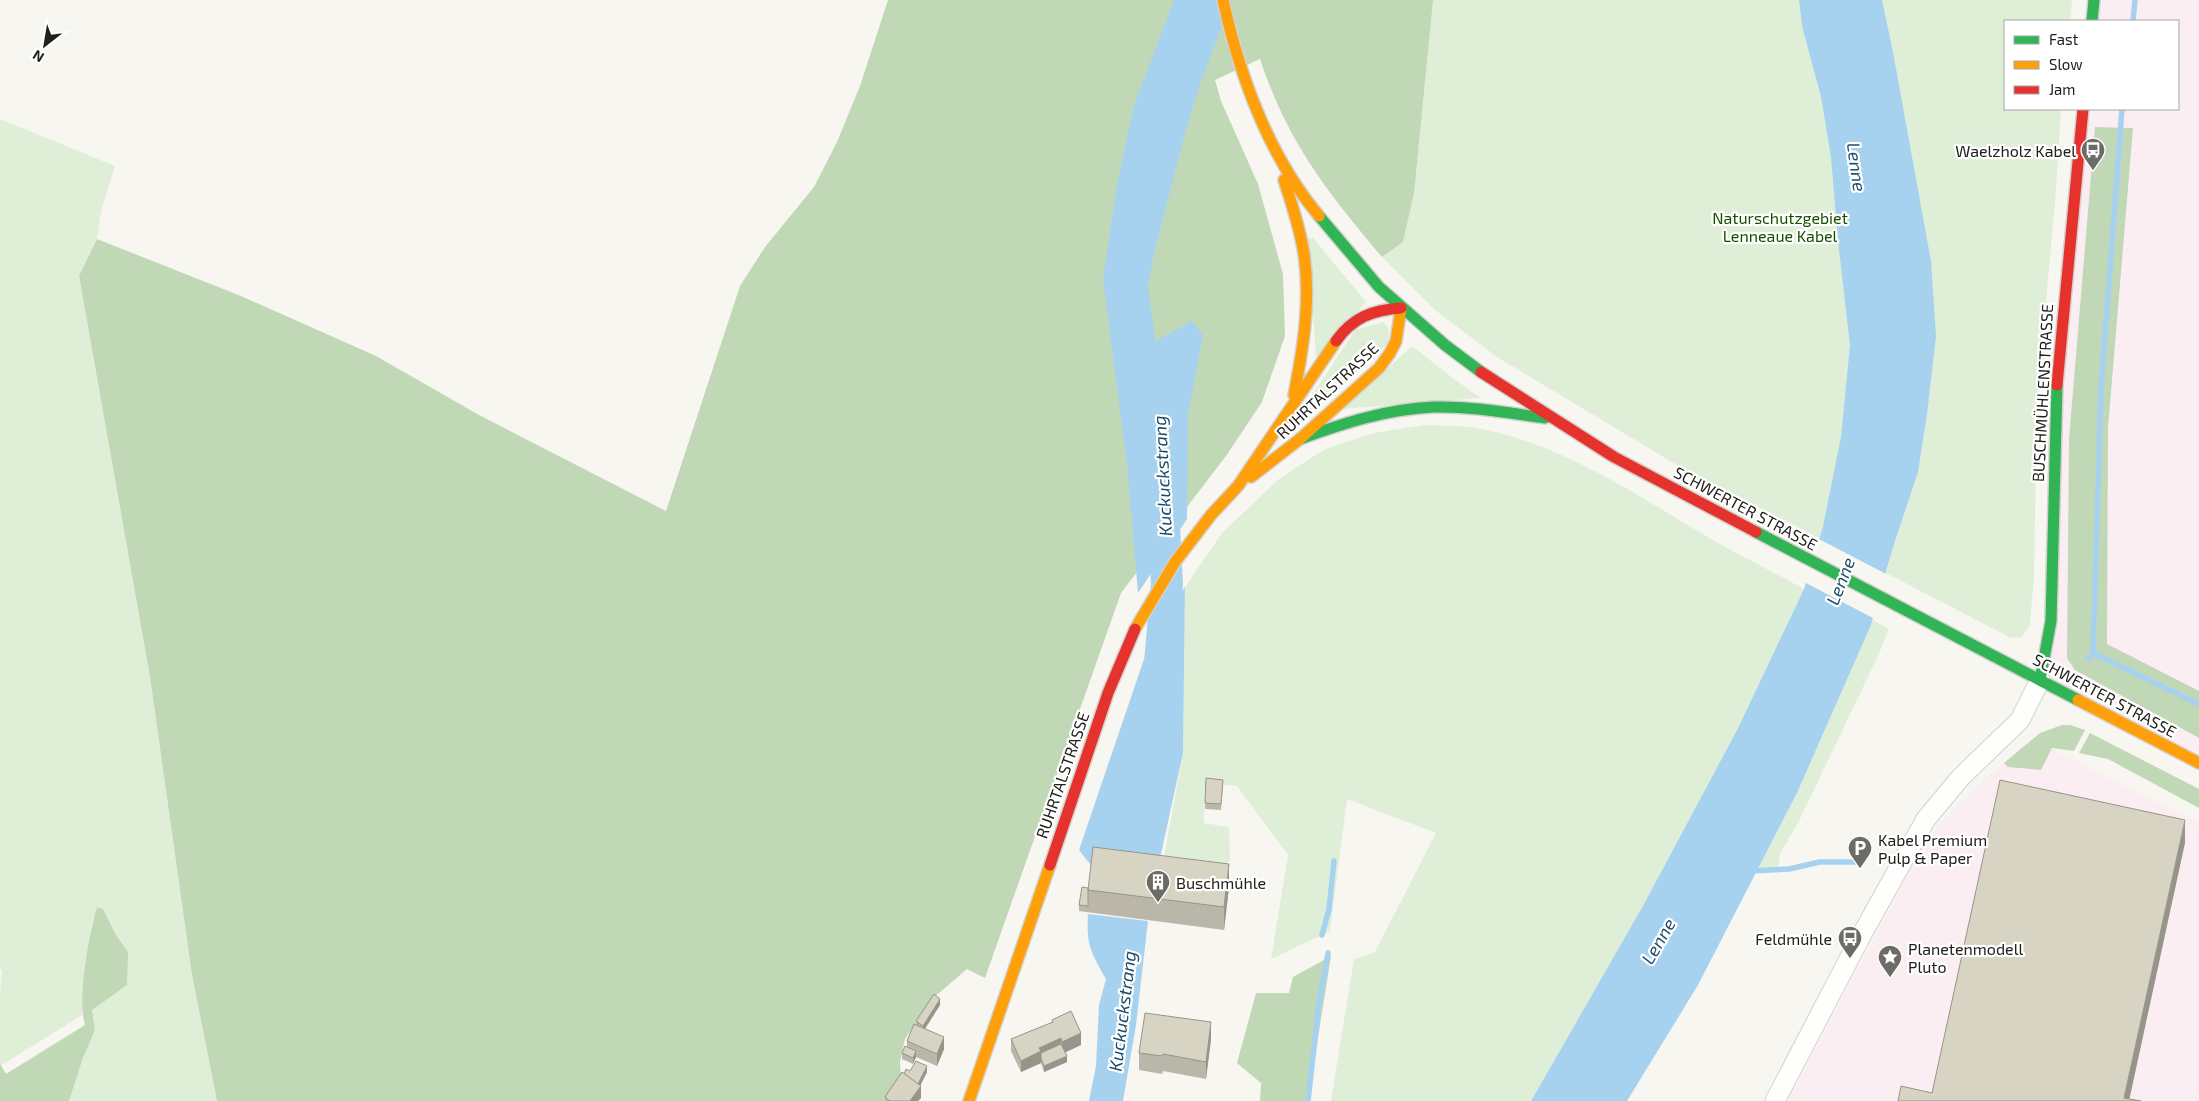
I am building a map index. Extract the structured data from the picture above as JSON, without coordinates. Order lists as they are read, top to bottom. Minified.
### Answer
{"streets":{"main road":["RUHRTALSTRASSE","BUSCHMÜHLENSTRASSE","SCHWERTER STRASSE"]},"crossings":[["RUHRTALSTRASSE","SCHWERTER STRASSE"],["BUSCHMÜHLENSTRASSE","SCHWERTER STRASSE"]],"water":["Lenne","Kuckuckstrang"],"parks":["Naturschutzgebiet Lenneaue Kabel"],"places":{"bus stop":["Waelzholz Kabel","Feldmühle"],"parking":["Kabel Premium Pulp & Paper"],"building":["Buschmühle"],"place":["Planetenmodell Pluto"]},"legend":["Fast","Slow","Jam"],"north":"bottom left"}
